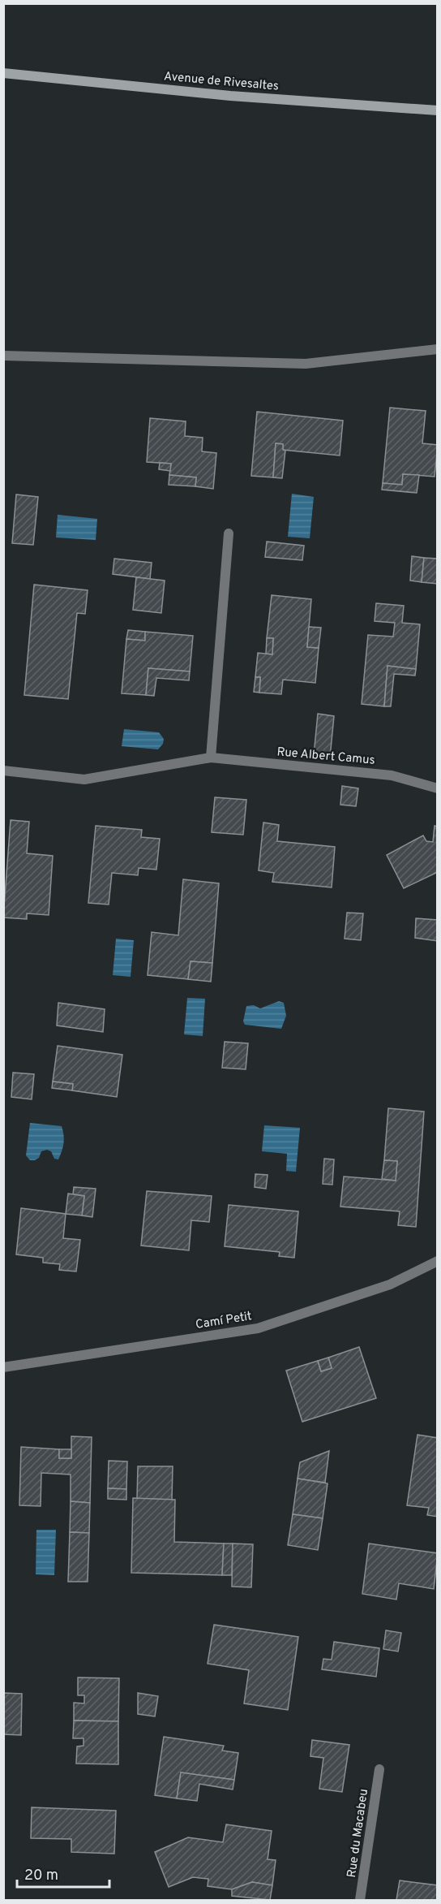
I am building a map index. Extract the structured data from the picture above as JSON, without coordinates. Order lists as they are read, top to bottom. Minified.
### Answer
{"streets":{"main road":["Avenue de Rivesaltes"],"street":["Rue Albert Camus","Camí Petit","Rue du Macabeu"]},"scale_bar":"20 m"}
